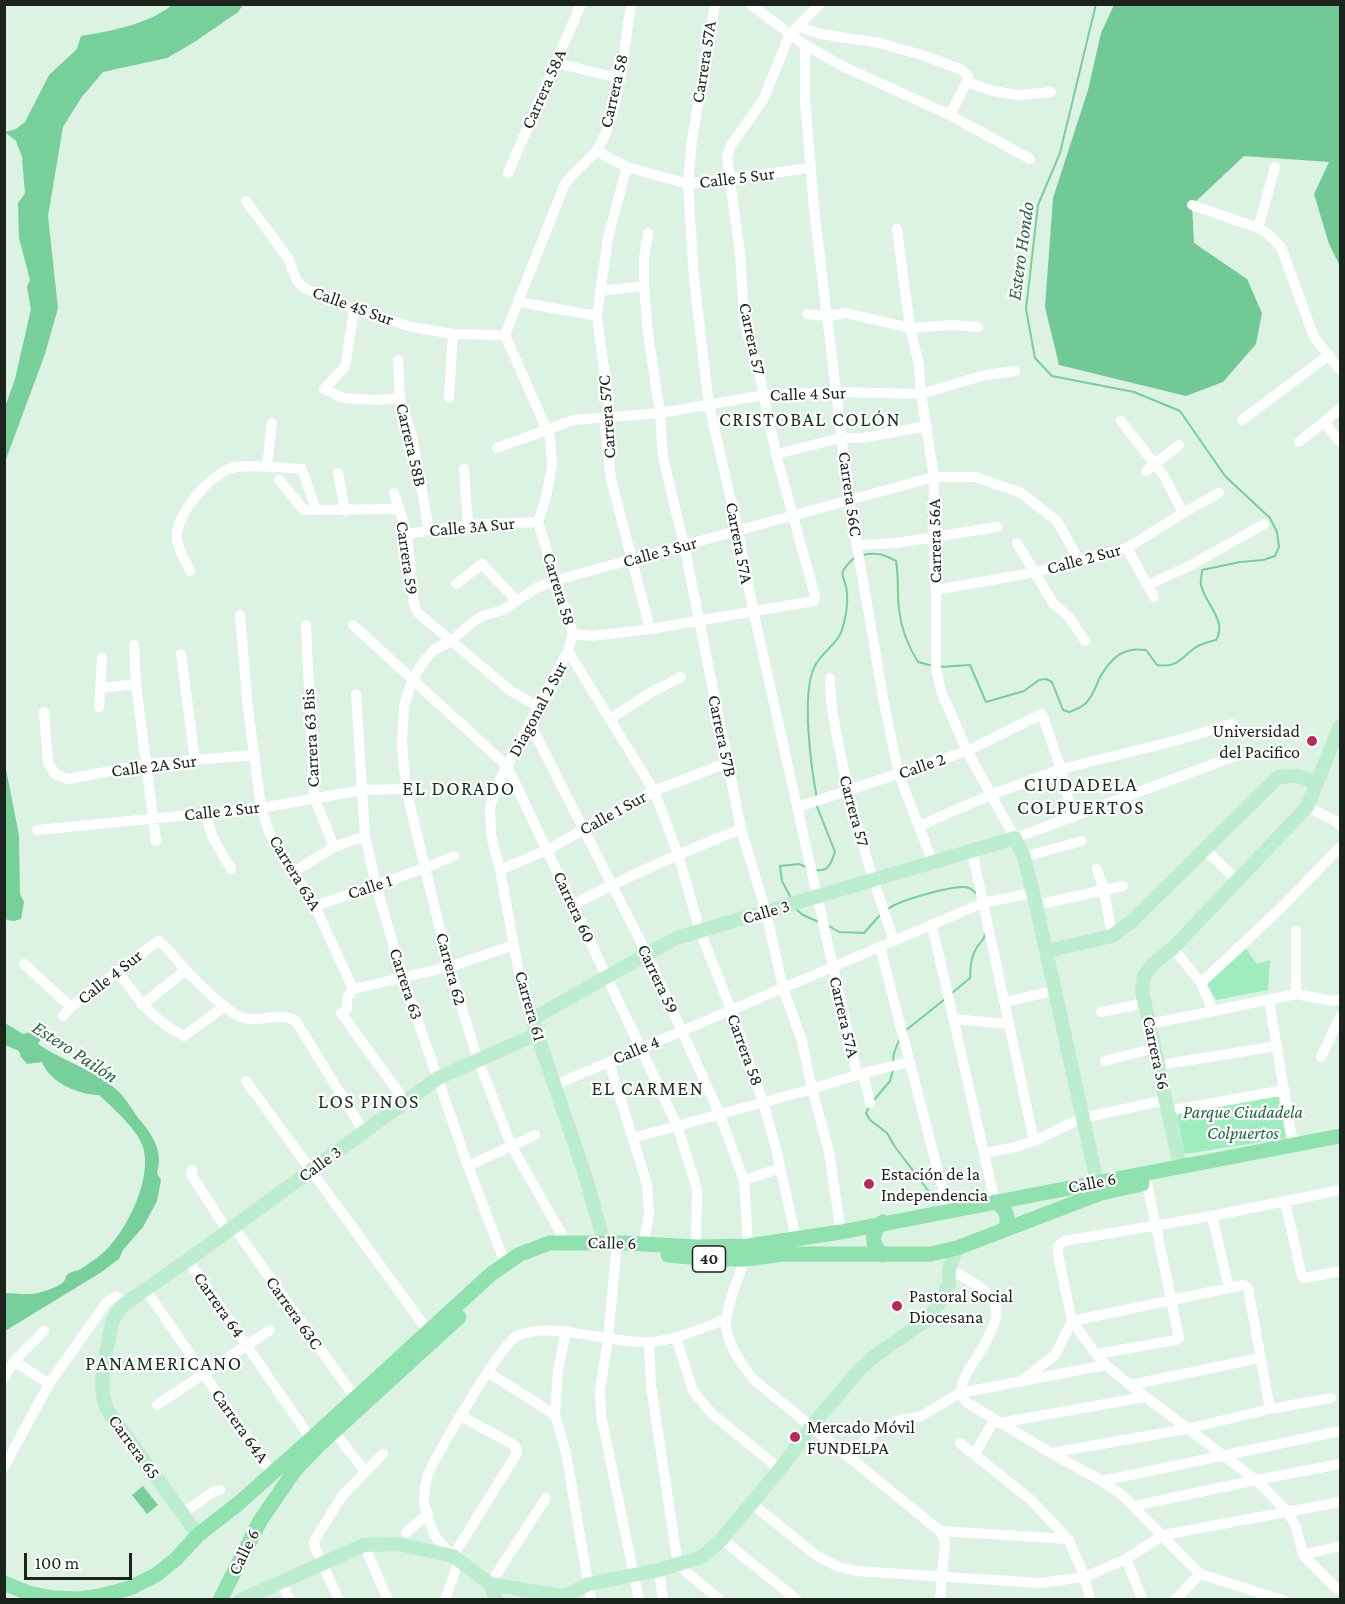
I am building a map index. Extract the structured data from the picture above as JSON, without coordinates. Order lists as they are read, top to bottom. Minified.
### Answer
{"streets":{"highway":["Calle 6","40"],"main road":["Calle 3","Carrera 61","Carrera 56","Carrera 65"],"street":["Carrera 57A","Carrera 58A","Carrera 58","Calle 5 Sur","Calle 4S Sur","Carrera 57","Calle 4 Sur","Carrera 57C","Carrera 58B","Carrera 56C","Calle 3A Sur","Carrera 56A","Calle 3 Sur","Carrera 59","Calle 2 Sur","Diagonal 2 Sur","Carrera 57B","Carrera 63 Bis","Calle 2A Sur","Calle 2","Calle 1 Sur","Carrera 63A","Calle 1","Carrera 60","Carrera 62","Carrera 63","Calle 4","Carrera 64","Carrera 63C","Carrera 64A"]},"crossings":[["Carrera 57A","Calle 5 Sur"],["Carrera 57A","Carrera 57"],["Carrera 57A","Calle 4 Sur"],["Carrera 57A","Calle 3 Sur"],["Carrera 57A","Calle 2"],["Carrera 57A","Calle 3"],["Carrera 57A","Calle 4"],["Carrera 58","Calle 5 Sur"],["Carrera 58","Calle 4S Sur"],["Carrera 58","Calle 3A Sur"],["Carrera 58","Calle 3 Sur"],["Carrera 58","Diagonal 2 Sur"],["Carrera 58","Calle 1 Sur"],["Carrera 58","Calle 3"],["Carrera 58","Calle 4"],["Carrera 58","Calle 6"],["Calle 5 Sur","Carrera 57"],["Calle 5 Sur","Carrera 57C"],["Calle 5 Sur","Carrera 56C"],["Carrera 57","Calle 4 Sur"],["Carrera 57","Calle 3 Sur"],["Carrera 57","Calle 2"],["Carrera 57","Calle 3"],["Carrera 57","Calle 4"],["Calle 4 Sur","Carrera 57C"],["Calle 4 Sur","Carrera 56C"],["Calle 4 Sur","Carrera 56A"],["Calle 4 Sur","Carrera 57B"],["Carrera 57C","Calle 3 Sur"],["Carrera 58B","Calle 3A Sur"],["Carrera 56C","Calle 3 Sur"],["Carrera 56C","Calle 2"],["Carrera 56C","Calle 3"],["Calle 3A Sur","Carrera 59"],["Carrera 56A","Calle 3 Sur"],["Carrera 56A","Calle 2 Sur"],["Carrera 56A","Calle 2"],["Carrera 56A","Calle 3"],["Calle 3 Sur","Carrera 59"],["Calle 3 Sur","Calle 2 Sur"],["Calle 3 Sur","Carrera 57B"],["Calle 3 Sur","Carrera 60"],["Calle 3 Sur","Carrera 62"],["Carrera 59","Diagonal 2 Sur"],["Carrera 59","Calle 1 Sur"],["Carrera 59","Calle 3"],["Carrera 59","Calle 4"],["Carrera 59","Calle 6"],["Calle 2 Sur","Carrera 63 Bis"],["Calle 2 Sur","Carrera 63A"],["Calle 2 Sur","Carrera 62"],["Calle 2 Sur","Carrera 63"],["Diagonal 2 Sur","Carrera 60"],["Diagonal 2 Sur","Carrera 61"],["Carrera 57B","Calle 1 Sur"],["Carrera 57B","Calle 3"],["Carrera 57B","Calle 4"],["Carrera 57B","Calle 6"],["Calle 2A Sur","Carrera 63A"],["Calle 1 Sur","Carrera 60"],["Calle 1 Sur","Carrera 61"],["Carrera 63A","Calle 1"],["Calle 1","Carrera 62"],["Calle 1","Carrera 63"],["Carrera 60","Calle 3"],["Carrera 60","Carrera 62"],["Carrera 60","Carrera 61"],["Carrera 60","Calle 4"],["Carrera 60","Calle 6"],["Calle 3","Carrera 62"],["Calle 3","Carrera 63"],["Calle 3","Carrera 61"],["Calle 3","Carrera 64"],["Calle 3","Carrera 63C"],["Calle 3","Carrera 64A"],["Calle 3","Carrera 65"],["Carrera 62","Calle 6"],["Carrera 63","Calle 6"],["Carrera 61","Calle 4"],["Carrera 61","Calle 6"],["Carrera 56","Calle 6"],["Calle 6","Carrera 64"],["Calle 6","Carrera 63C"],["Calle 6","Carrera 64A"],["Calle 6","Carrera 65"]],"districts":["CRISTOBAL COLÓN","CIUDADELA COLPUERTOS","EL DORADO","EL CARMEN","LOS PINOS","PANAMERICANO"],"water":["Estero Hondo","Estero Pailón"],"parks":["Parque Ciudadela Colpuertos"],"places":["Universidad del Pacifico","Estación de la Independencia","Pastoral Social Diocesana","Mercado Móvil FUNDELPA"],"scale_bar":"100 m"}
